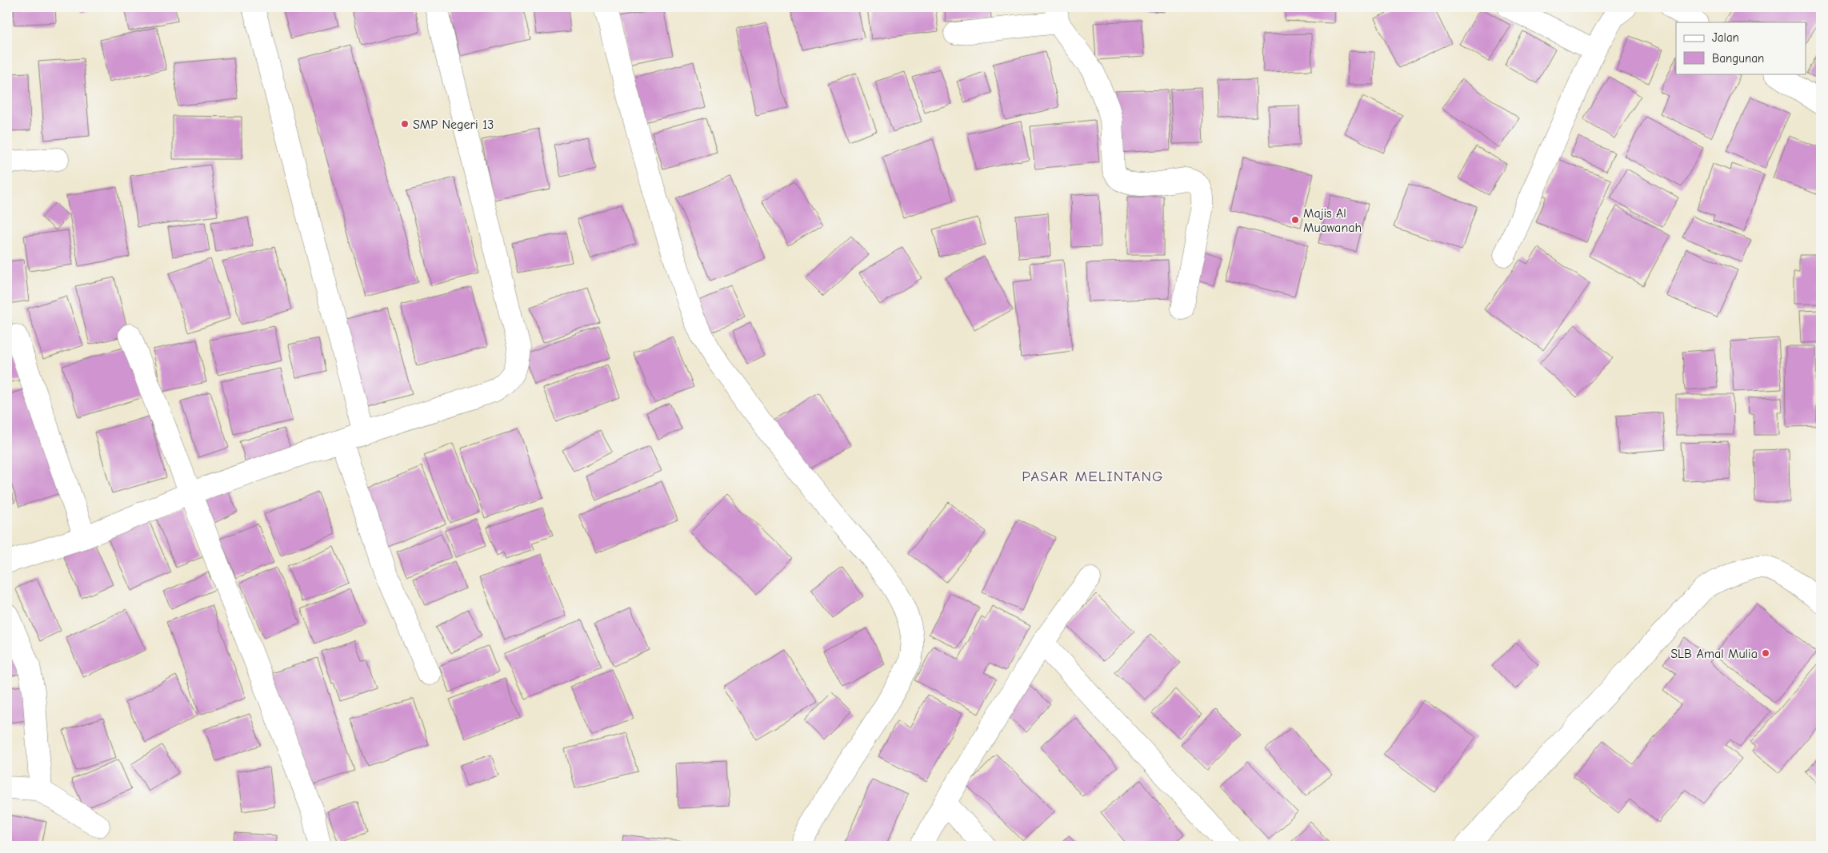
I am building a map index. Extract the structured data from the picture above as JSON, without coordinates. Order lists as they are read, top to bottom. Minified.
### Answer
{"districts":["PASAR MELINTANG"],"places":["SMP Negeri 13","Majis Al Muawanah","SLB Amal Mulia"],"legend":["Jalan","Bangunan"]}
